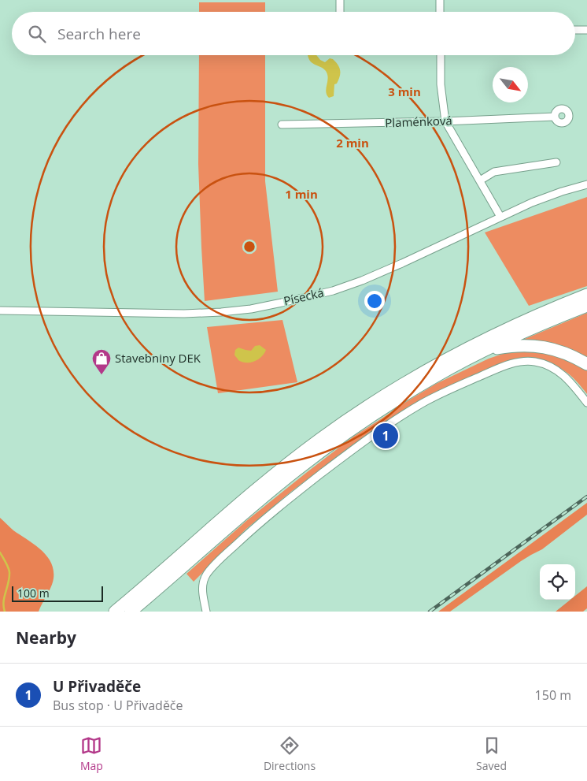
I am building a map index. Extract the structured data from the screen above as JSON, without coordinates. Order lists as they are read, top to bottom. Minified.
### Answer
{"streets":{"street":["Plaménková","Písecká"]},"places":{"shop":["Stavebniny DEK"]},"scale_bar":"100 m","north":"bottom right","page":{"search":"Search here","pins":"1","scale":"100 m","heading":"Nearby","list":[{"mark":"1","name":"U Přivaděče","note":"Bus stop · U Přivaděče","value":"150 m"}],"nav":["Map","Directions","Saved"]},"rings":["3 min","2 min","1 min"]}
